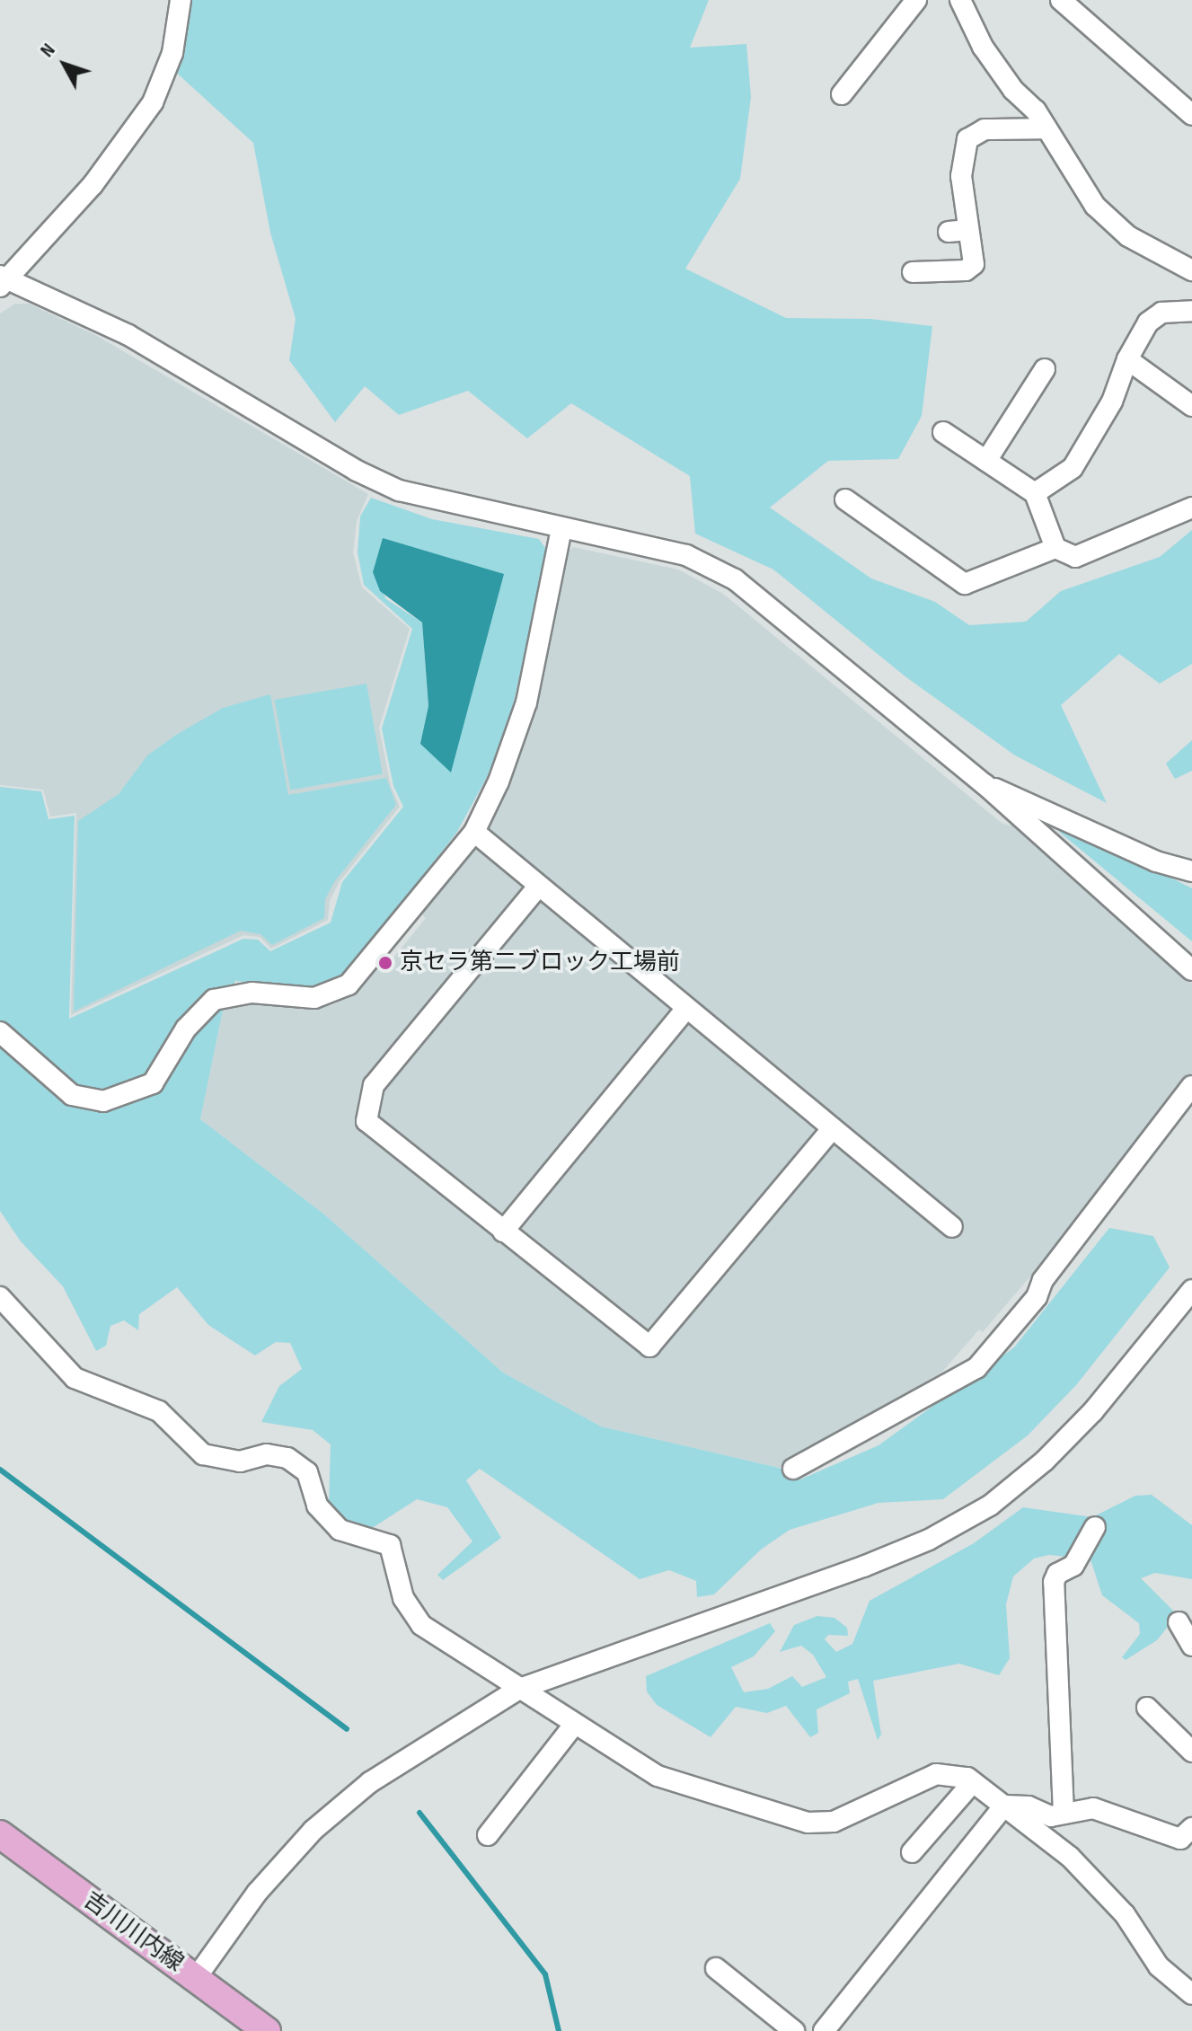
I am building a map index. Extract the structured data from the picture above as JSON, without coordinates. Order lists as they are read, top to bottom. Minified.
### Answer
{"streets":{"main road":["吉川川内線"]},"places":["京セラ第二ブロック工場前"],"north":"top left"}
